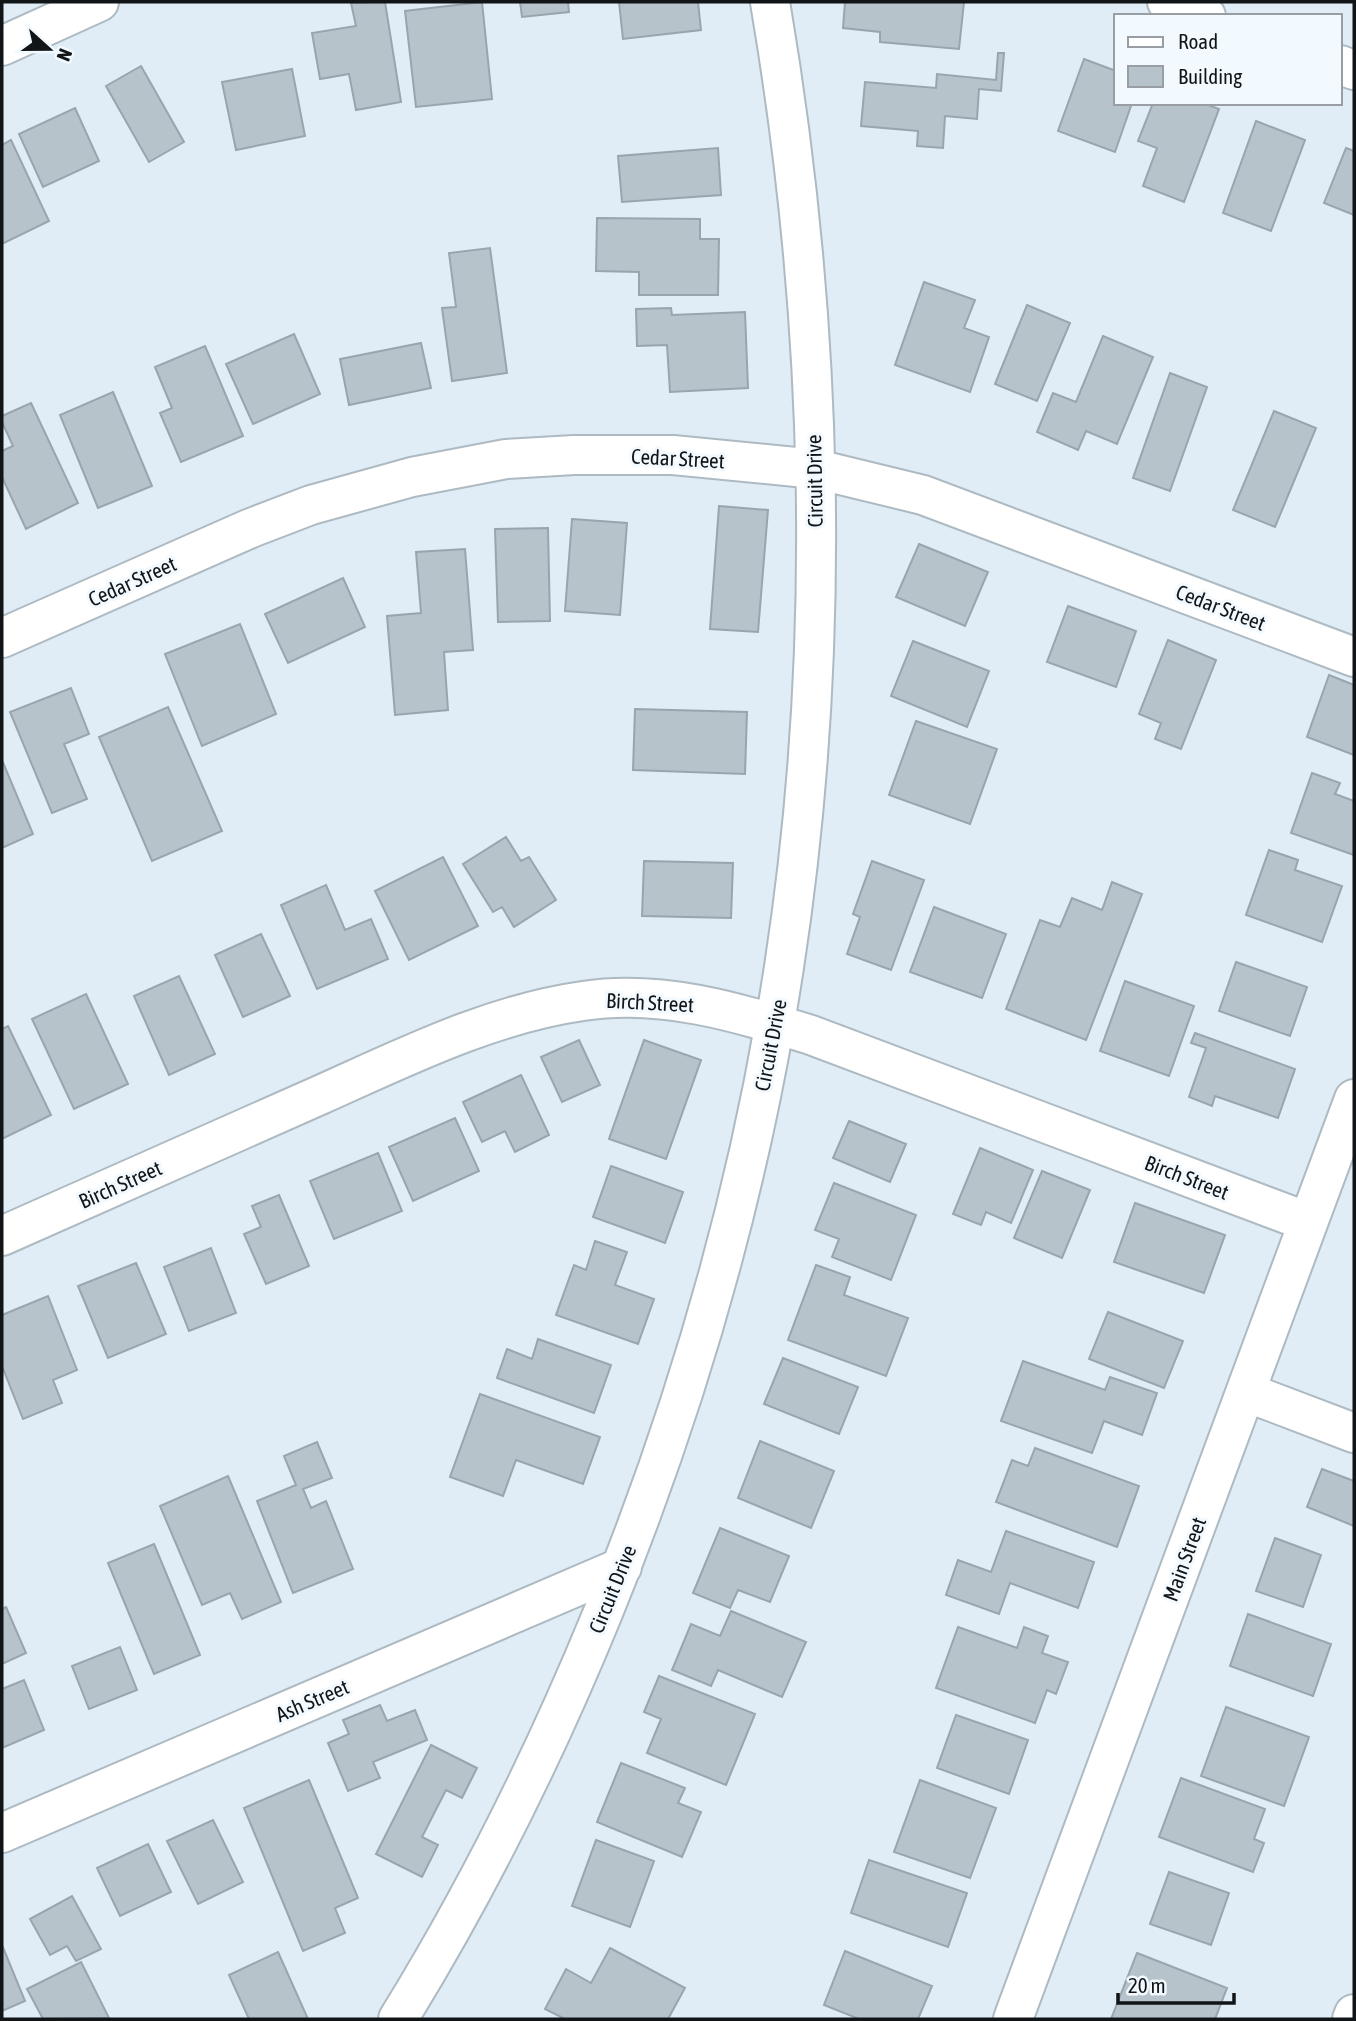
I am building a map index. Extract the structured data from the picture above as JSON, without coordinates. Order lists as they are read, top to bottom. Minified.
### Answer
{"streets":{"street":["Cedar Street","Circuit Drive","Birch Street","Main Street","Ash Street"]},"crossings":[["Cedar Street","Circuit Drive"],["Circuit Drive","Birch Street"],["Circuit Drive","Ash Street"],["Birch Street","Main Street"]],"legend":["Road","Building"],"scale_bar":"20 m","north":"right"}
